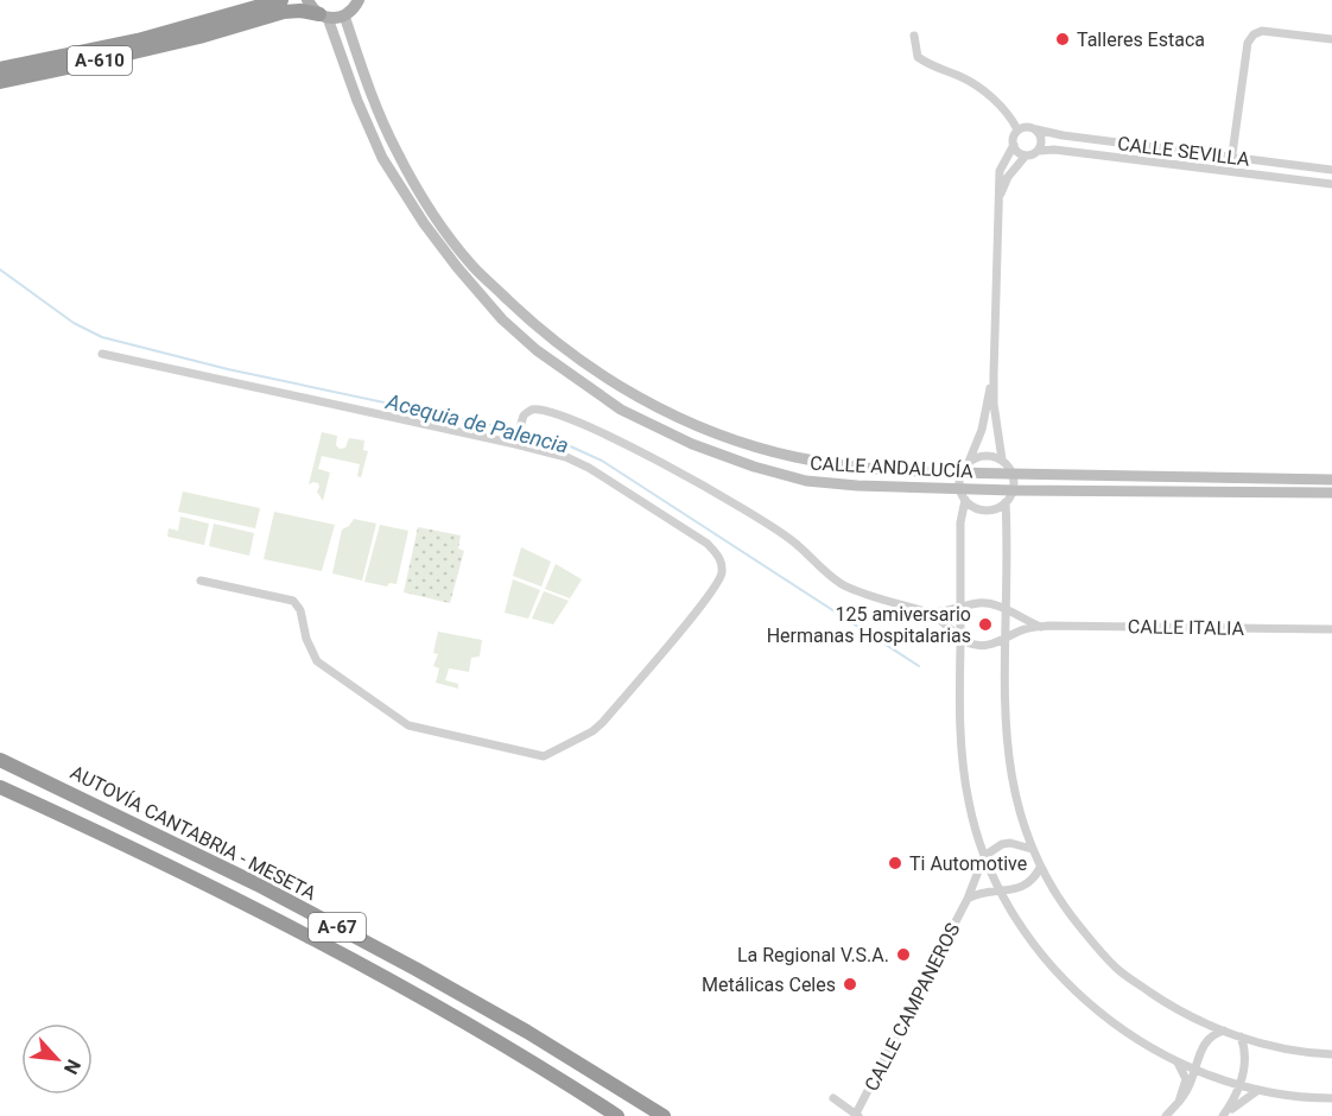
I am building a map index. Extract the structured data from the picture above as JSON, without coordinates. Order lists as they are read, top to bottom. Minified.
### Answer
{"streets":{"highway":["A-610","AUTOVÍA CANTABRIA - MESETA","A-67"],"main road":["CALLE ANDALUCÍA"],"street":["CALLE SEVILLA","CALLE ITALIA","CALLE CAMPANEROS"]},"crossings":[["A-610","CALLE ANDALUCÍA"]],"water":["Acequia de Palencia"],"places":["Talleres Estaca","125 amiversario Hermanas Hospitalarias","Ti Automotive","La Regional V.S.A.","Metálicas Celes"],"north":"bottom right"}
